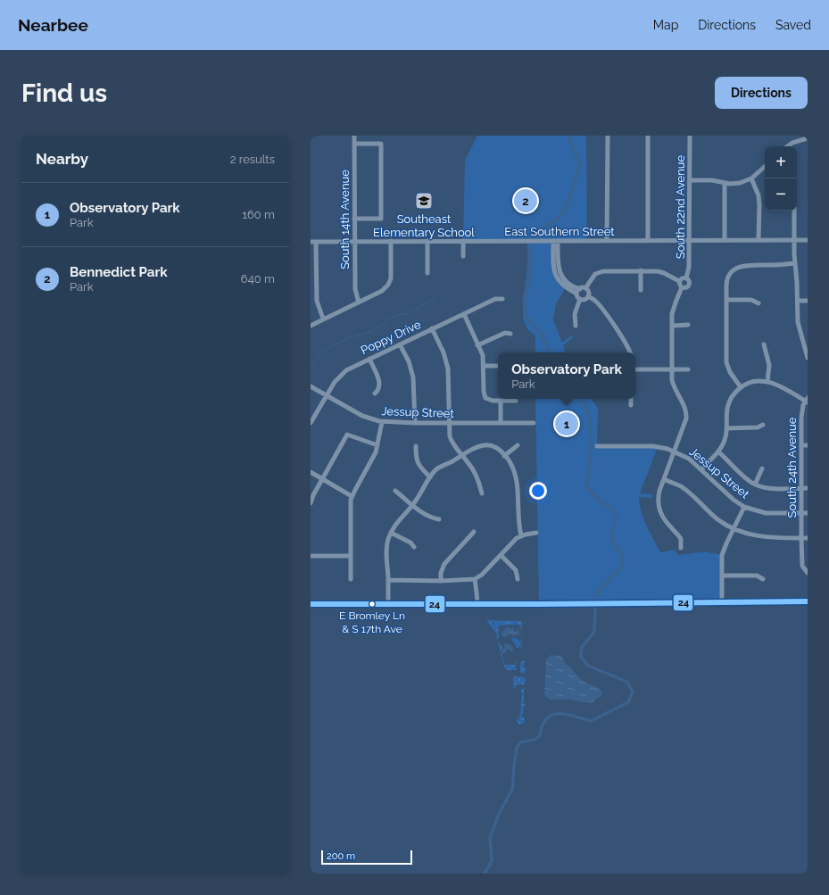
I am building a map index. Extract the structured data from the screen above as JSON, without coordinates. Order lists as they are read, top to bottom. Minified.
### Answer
{"streets":{"street":["South 22nd Avenue","South 14th Avenue","East Southern Street","Poppy Drive","Jessup Street","South 24th Avenue"]},"crossings":[["South 22nd Avenue","East Southern Street"],["South 14th Avenue","East Southern Street"],["Poppy Drive","Jessup Street"],["Jessup Street","South 24th Avenue"]],"places":{"school or university":["Southeast Elementary School"],"other":["E Bromley Ln & S 17th Ave"]},"lines":["transit line 24"],"scale_bar":"200 m","page":{"header":"Nearbee","nav":["Map","Directions","Saved"],"buttons":"Directions","title":"Find us","heading":["Nearby","2 results"],"map_buttons":["+","−"],"list":[{"mark":"1","name":"Observatory Park","note":"Park","value":"160 m"},{"mark":"2","name":"Bennedict Park","note":"Park","value":"640 m"}],"pins":["2","1"],"popup":["Observatory Park","Park"],"scale":"200 m"}}
